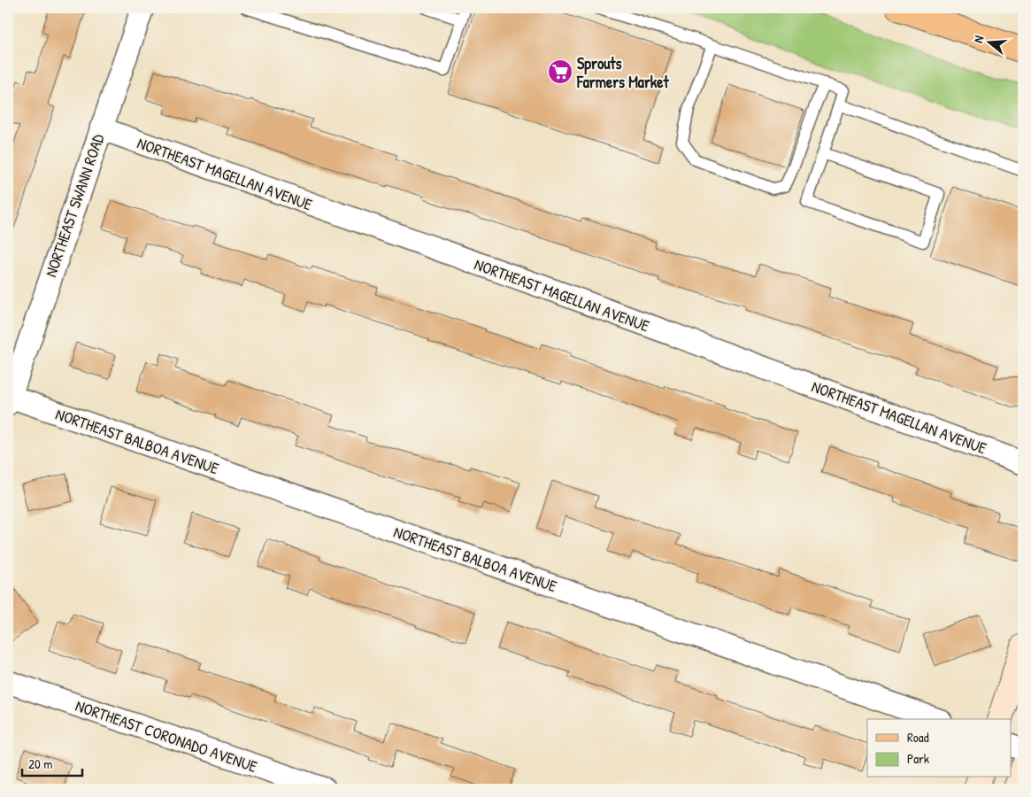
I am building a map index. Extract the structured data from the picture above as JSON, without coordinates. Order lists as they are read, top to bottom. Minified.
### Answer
{"streets":{"street":["NORTHEAST MAGELLAN AVENUE","NORTHEAST SWANN ROAD","NORTHEAST BALBOA AVENUE","NORTHEAST CORONADO AVENUE"]},"crossings":[["NORTHEAST MAGELLAN AVENUE","NORTHEAST SWANN ROAD"],["NORTHEAST SWANN ROAD","NORTHEAST BALBOA AVENUE"]],"places":{"supermarket":["Sprouts Farmers Market"]},"legend":["Road","Park"],"scale_bar":"20 m","north":"left"}
